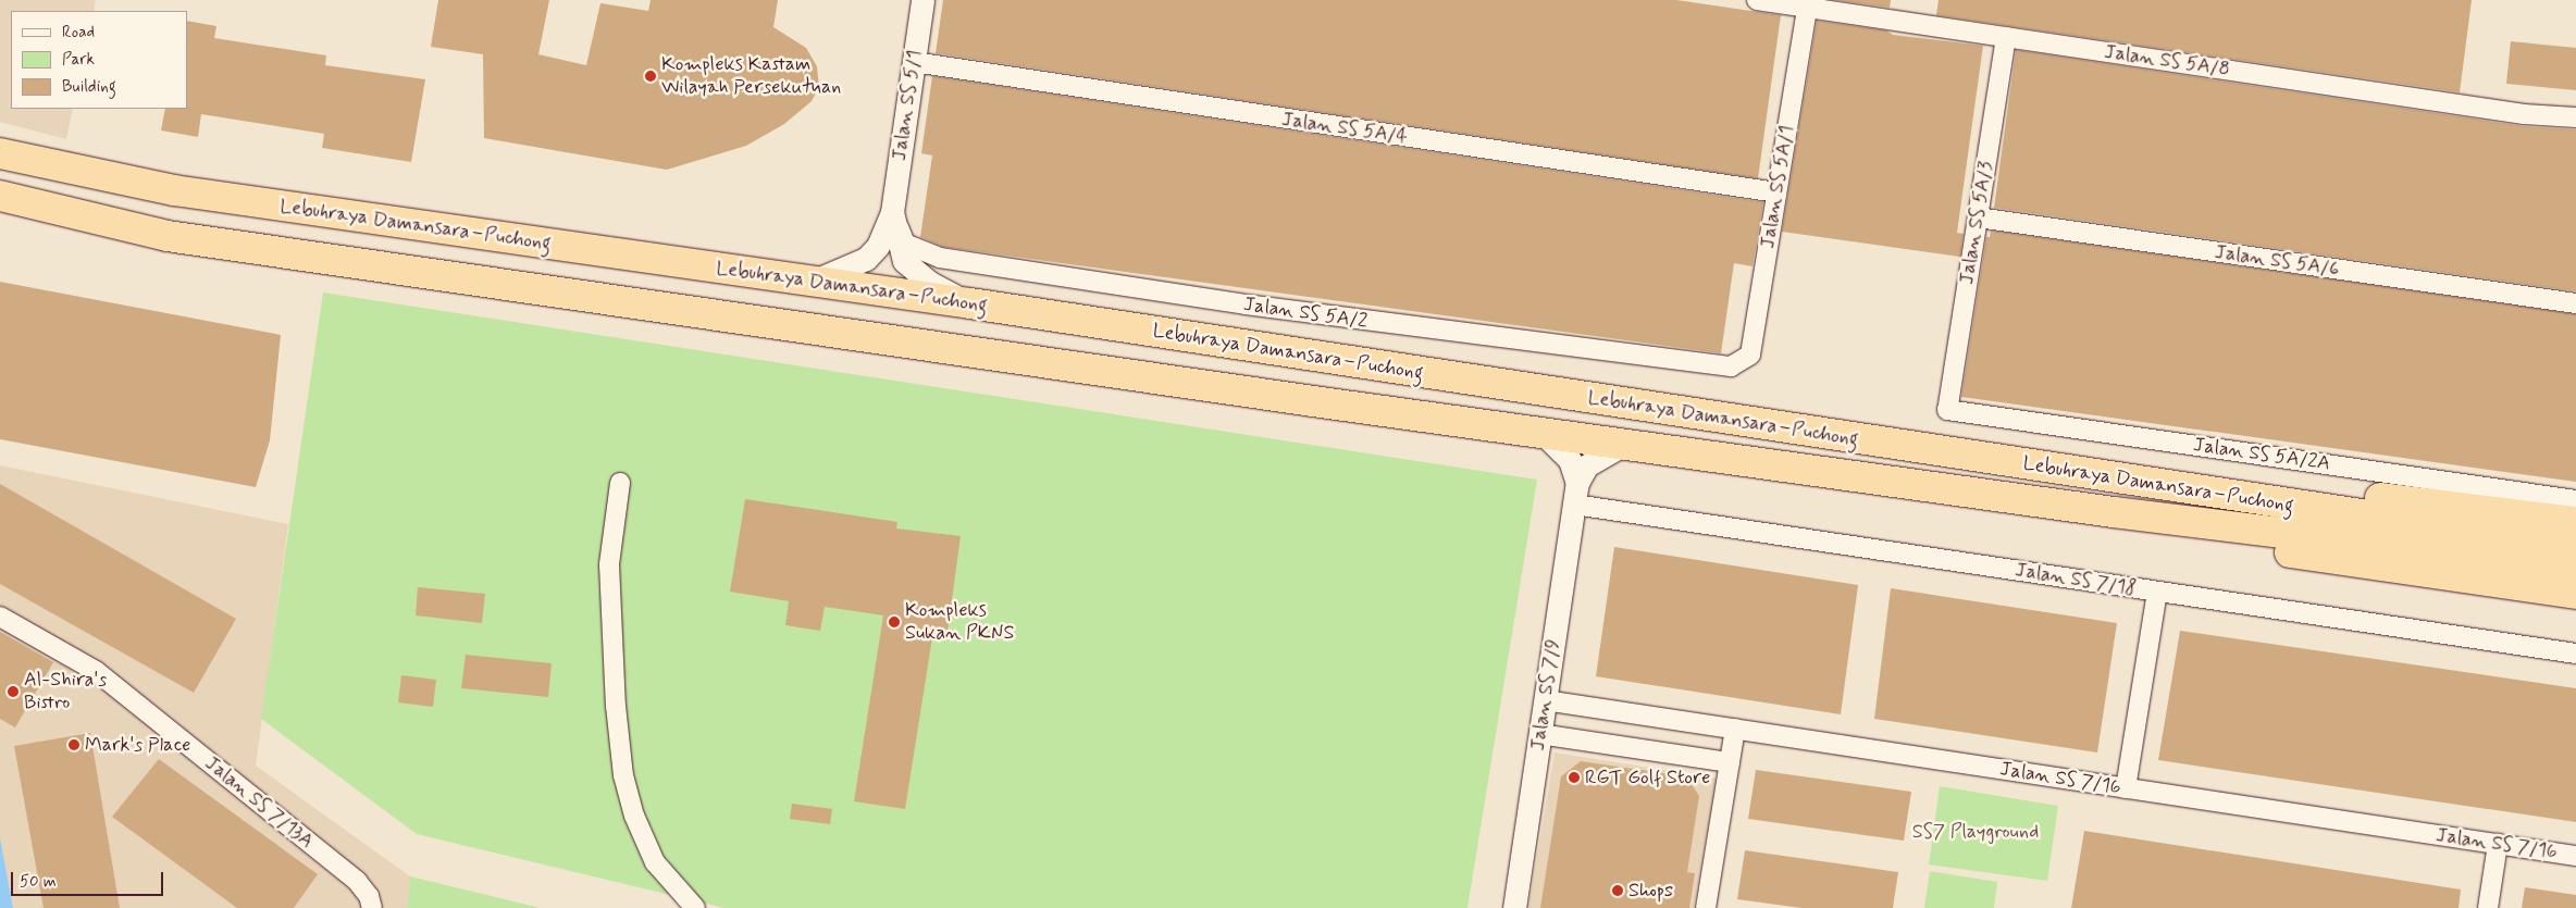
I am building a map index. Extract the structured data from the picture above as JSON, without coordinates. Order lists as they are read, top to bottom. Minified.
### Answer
{"streets":{"highway":["Lebuhraya Damansara–Puchong"],"street":["Jalan SS 5A/8","Jalan SS 5/1","Jalan SS 5A/4","Jalan SS 5A/1","Jalan SS 5A/3","Jalan SS 5A/6","Jalan SS 5A/2","Jalan SS 5A/2A","Jalan SS 7/18","Jalan SS 7/9","Jalan SS 7/16","Jalan SS 7/13A"]},"crossings":[["Jalan SS 5A/8","Jalan SS 5A/1"],["Jalan SS 5A/8","Jalan SS 5A/3"],["Jalan SS 5/1","Jalan SS 5A/4"],["Jalan SS 5/1","Lebuhraya Damansara–Puchong"],["Jalan SS 5/1","Jalan SS 5A/2"],["Jalan SS 5A/4","Jalan SS 5A/1"],["Jalan SS 5A/1","Jalan SS 5A/2"],["Jalan SS 5A/3","Jalan SS 5A/6"],["Jalan SS 5A/3","Jalan SS 5A/2A"],["Lebuhraya Damansara–Puchong","Jalan SS 7/9"],["Jalan SS 7/18","Jalan SS 7/9"],["Jalan SS 7/9","Jalan SS 7/16"]],"parks":["SS7 Playground"],"places":["Kompleks Kastam Wilayah Persekutuan","Kompleks Sukan PKNS","Al-Shira's Bistro","Mark's Place","RGT Golf Store","Shops"],"legend":["Road","Park","Building"],"scale_bar":"50 m"}
